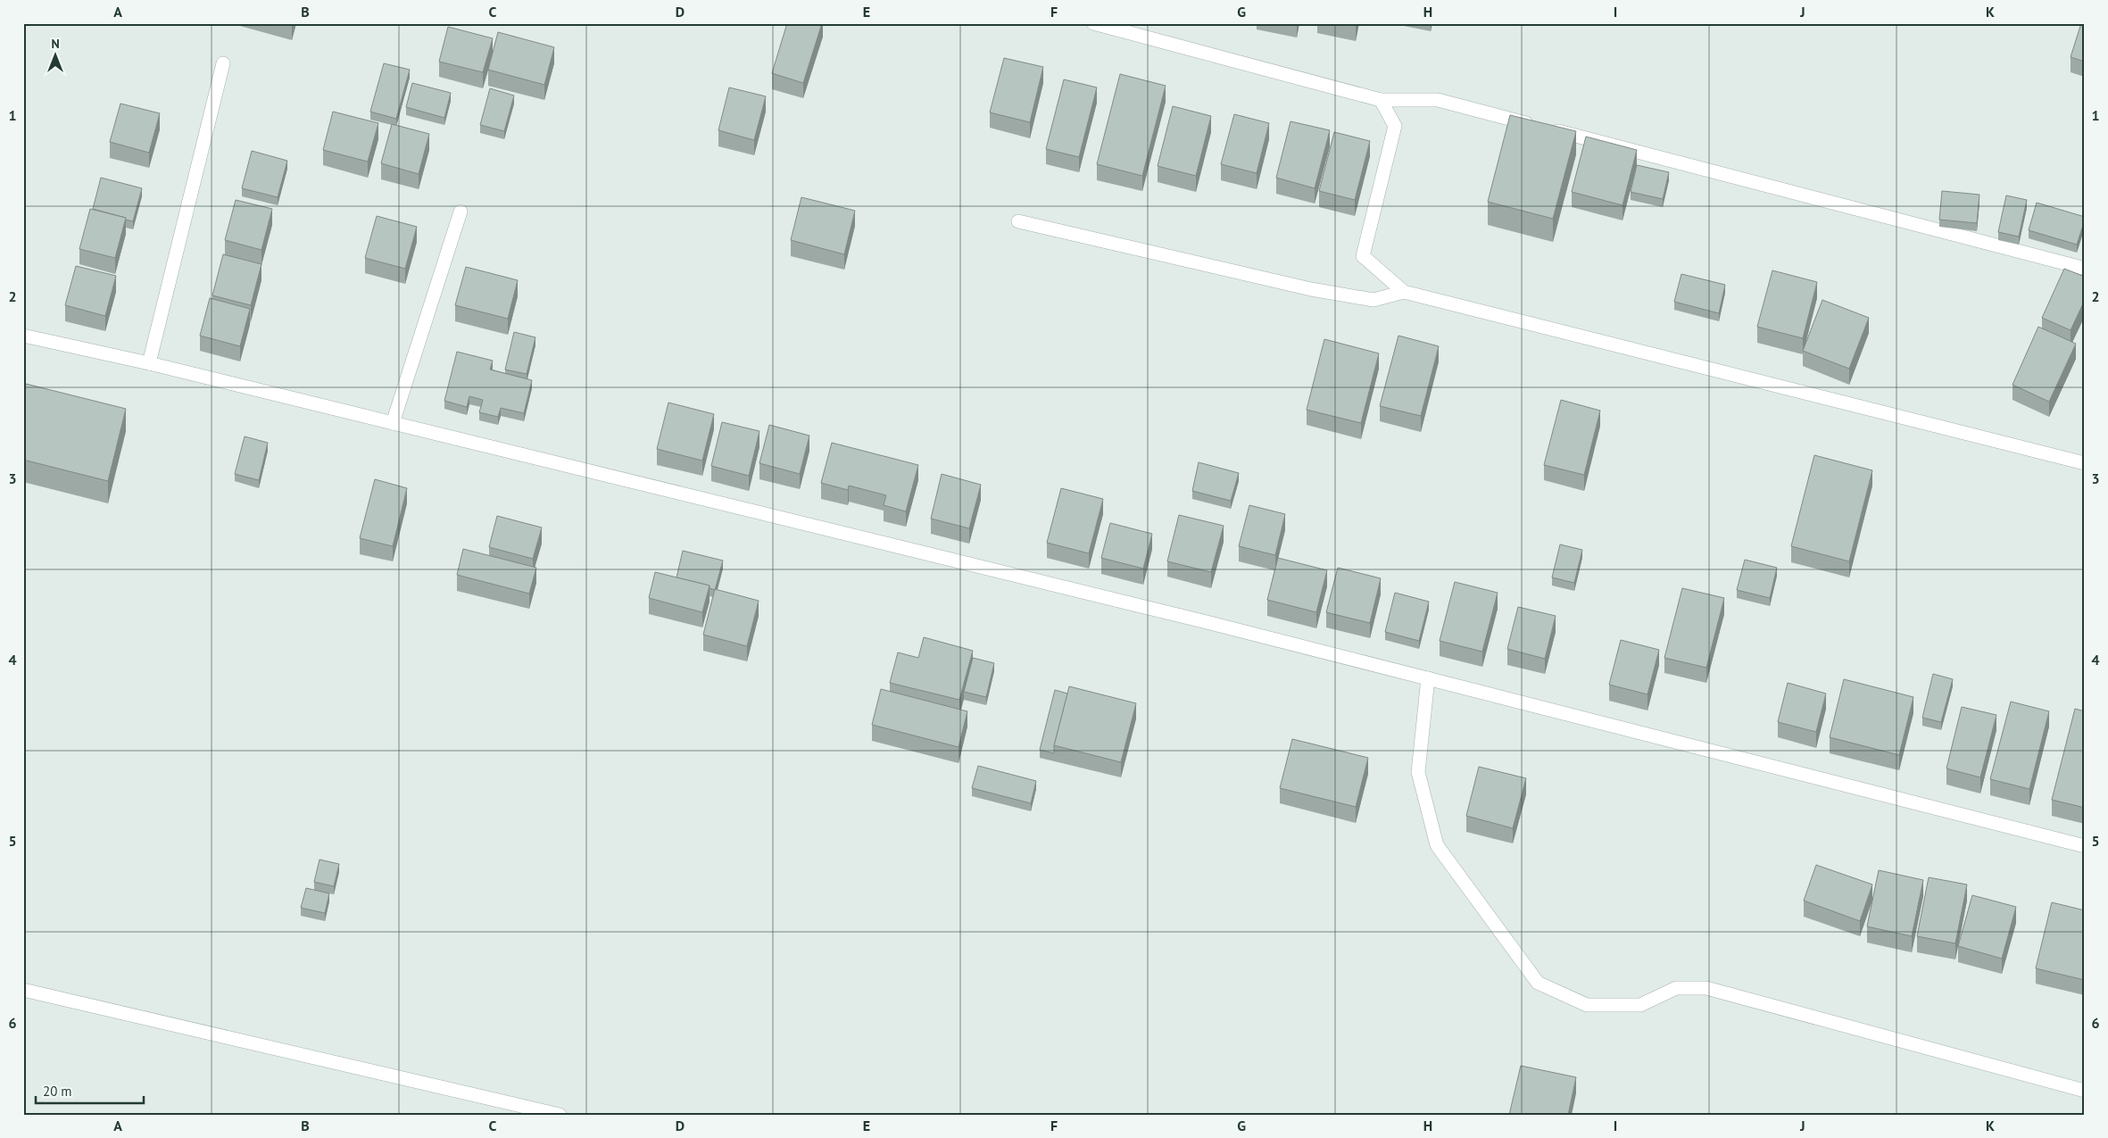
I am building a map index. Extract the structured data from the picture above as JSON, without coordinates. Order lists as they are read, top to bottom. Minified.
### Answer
{"scale_bar":"20 m","north":"top","grid":{"columns":["A","B","C","D","E","F","G","H","I","J","K"],"rows":["1","2","3","4","5","6"]}}
